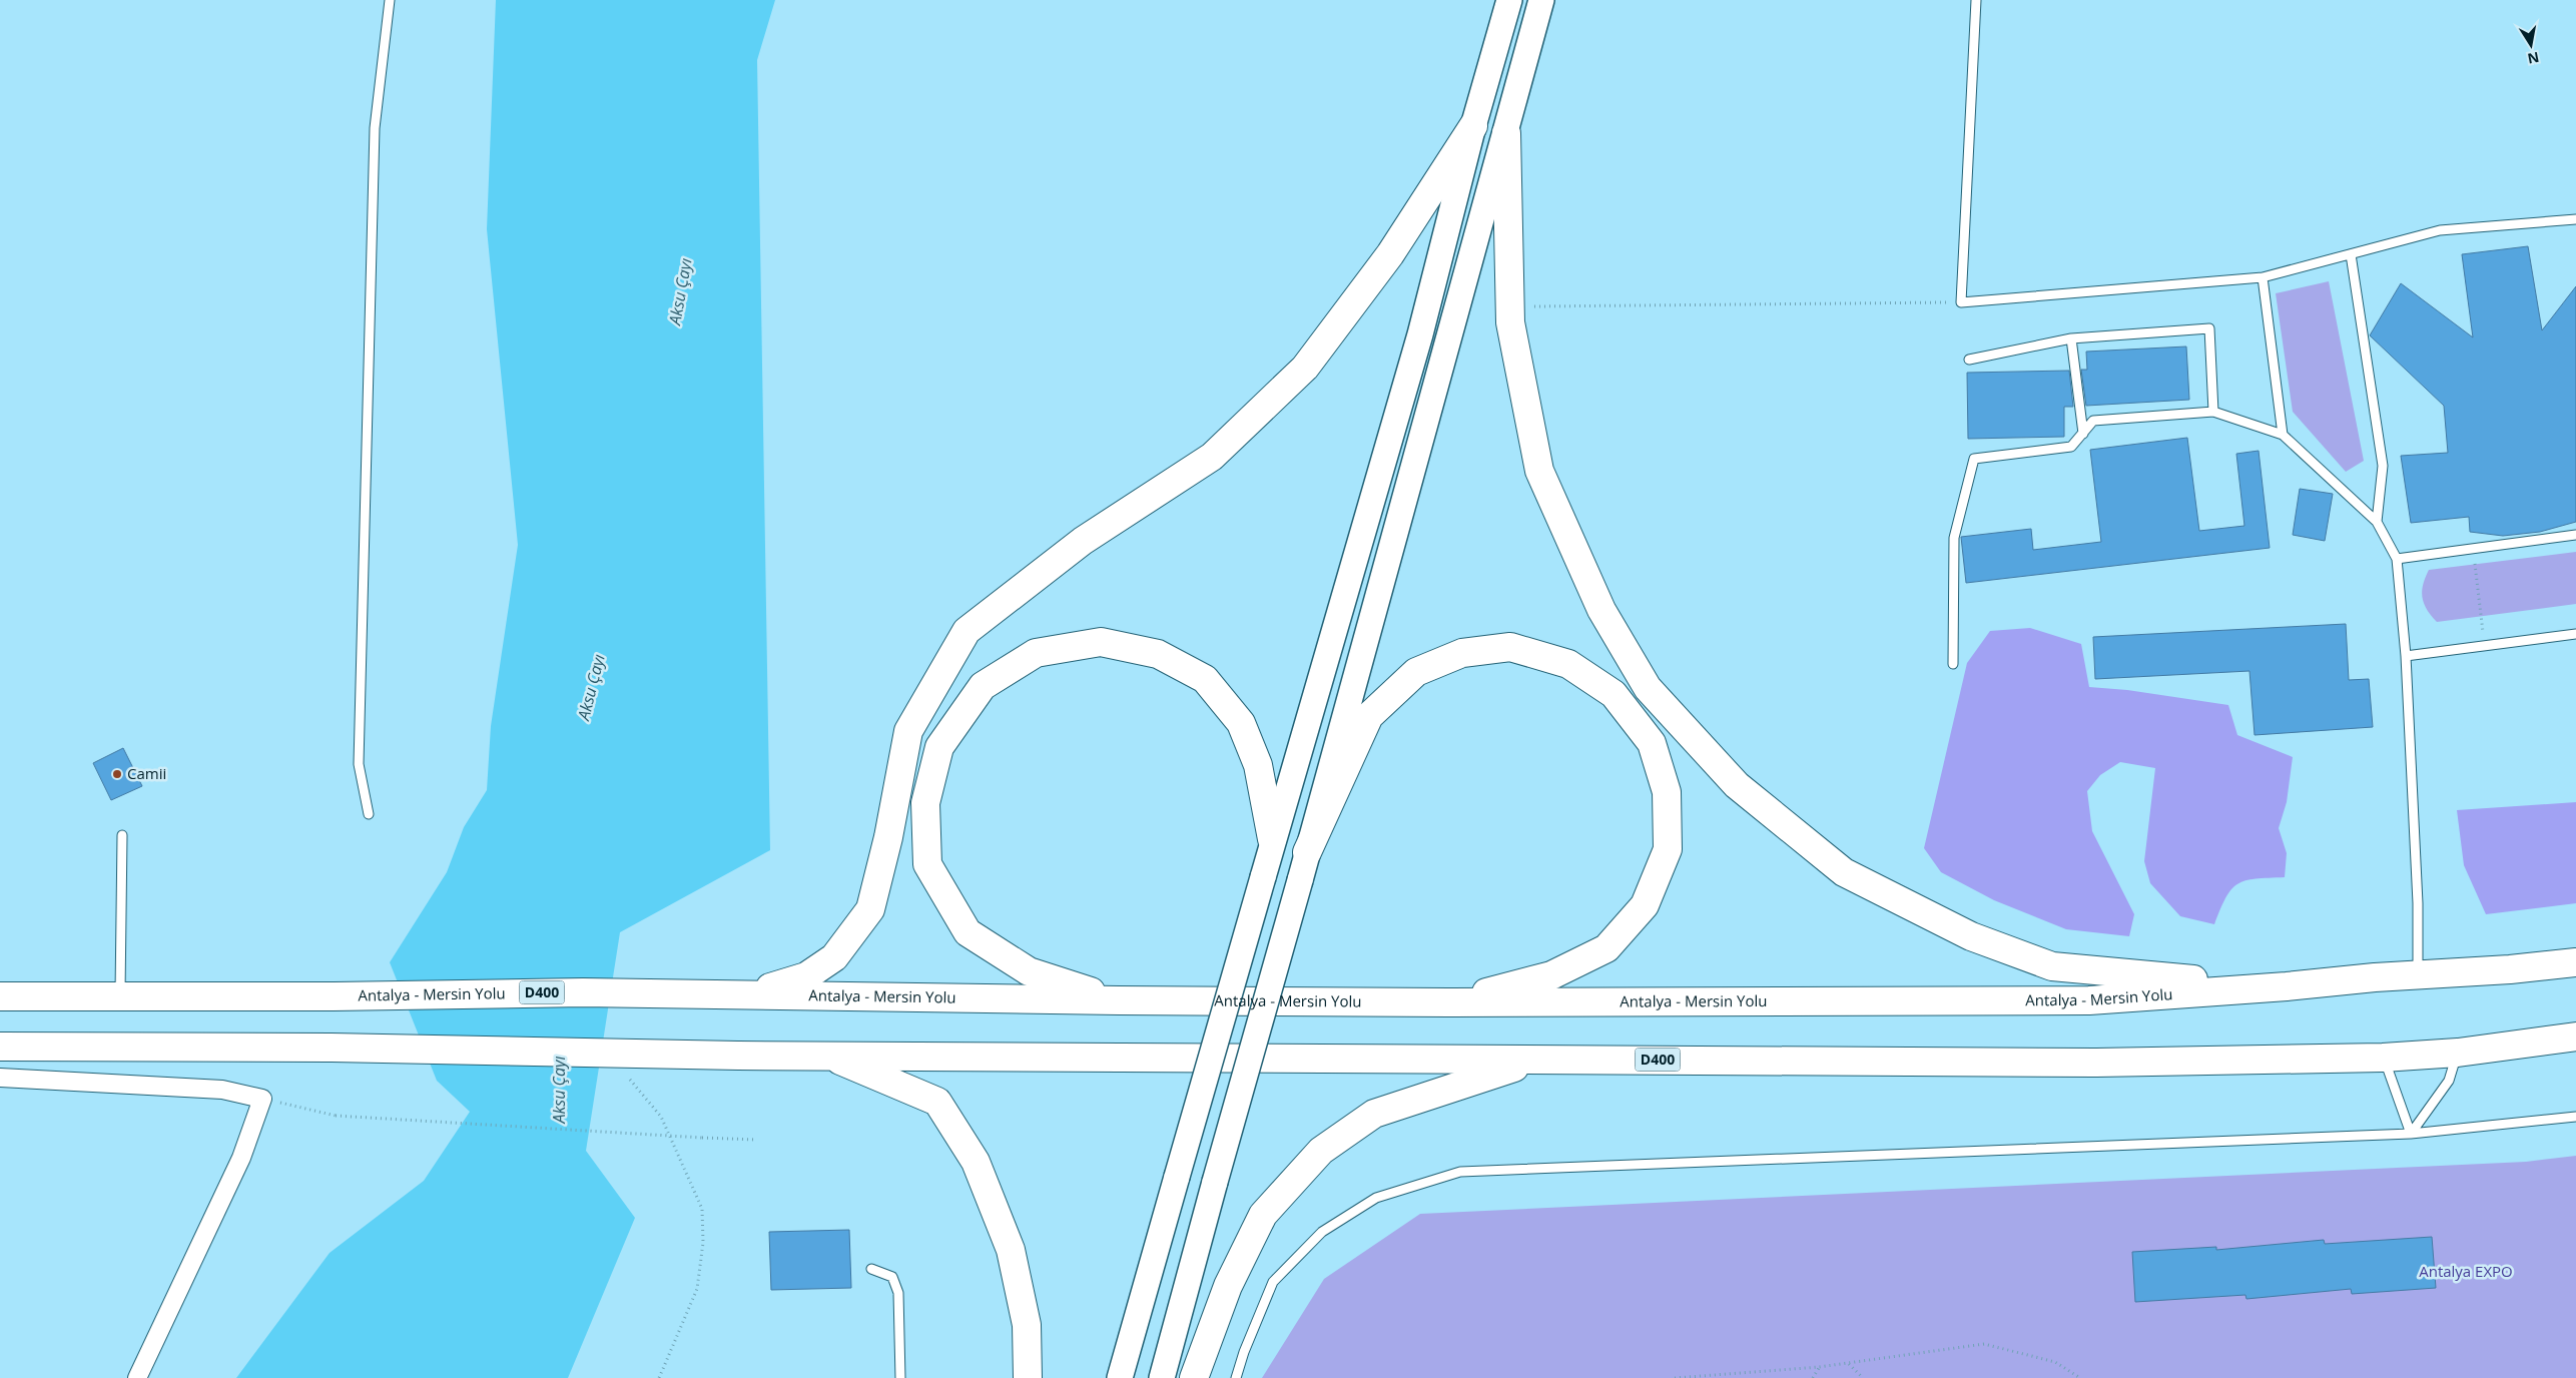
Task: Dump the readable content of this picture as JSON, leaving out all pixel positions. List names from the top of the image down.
{
  "streets": {
    "highway": ["D400", "Antalya - Mersin Yolu"]
  },
  "water": ["Aksu Çayı"],
  "parks": ["Antalya EXPO"],
  "places": ["Camii"],
  "north": "bottom"
}
